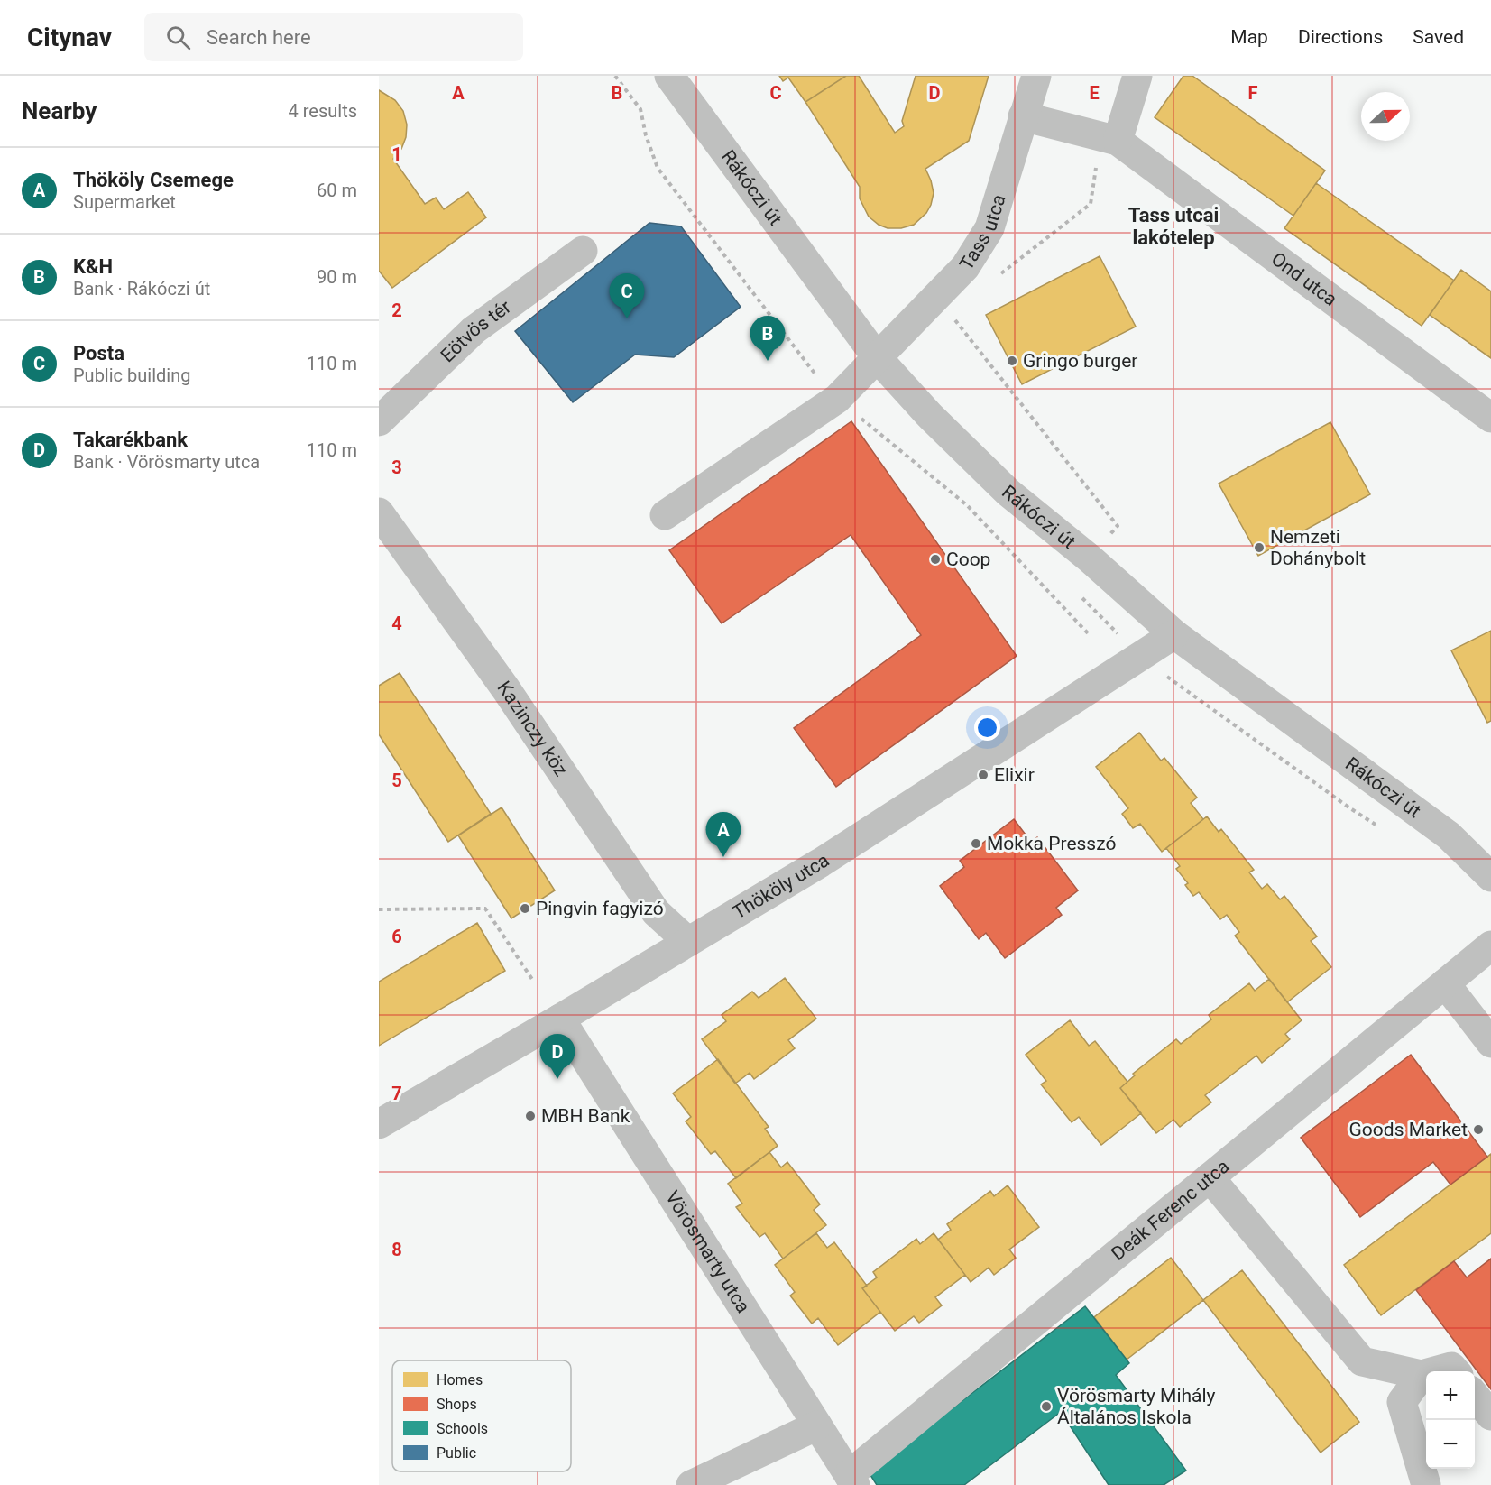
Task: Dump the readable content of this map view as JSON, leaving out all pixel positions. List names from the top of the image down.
{
  "streets": {
    "street": [
      "Rákóczi út",
      "Tass utca",
      "Ond utca",
      "Eötvös tér",
      "Kazinczy köz",
      "Thököly utca",
      "Deák Ferenc utca",
      "Vörösmarty utca"
    ]
  },
  "crossings": [
    ["Rákóczi út", "Tass utca"],
    ["Rákóczi út", "Thököly utca"],
    ["Kazinczy köz", "Thököly utca"],
    ["Thököly utca", "Vörösmarty utca"],
    ["Deák Ferenc utca", "Vörösmarty utca"]
  ],
  "districts": ["Tass utcai lakótelep"],
  "places": [
    "Gringo burger",
    "Nemzeti Dohánybolt",
    "Coop",
    "Elixir",
    "Mokka Presszó",
    "Pingvin fagyizó",
    "MBH Bank",
    "Goods Market",
    "Vörösmarty Mihály Általános Iskola"
  ],
  "legend": [
    "Homes",
    "Shops",
    "Schools",
    "Public"
  ],
  "north": "right",
  "page": {
    "header": "Citynav",
    "search": "Search here",
    "nav": ["Map", "Directions", "Saved"],
    "heading": ["Nearby", "4 results"],
    "list": [
      {
        "mark": "A",
        "name": "Thököly Csemege",
        "note": "Supermarket",
        "value": "60 m"
      },
      {
        "mark": "B",
        "name": "K&H",
        "note": "Bank · Rákóczi út",
        "value": "90 m"
      },
      {
        "mark": "C",
        "name": "Posta",
        "note": "Public building",
        "value": "110 m"
      },
      {
        "mark": "D",
        "name": "Takarékbank",
        "note": "Bank · Vörösmarty utca",
        "value": "110 m"
      }
    ],
    "pins": [
      "C",
      "B",
      "A",
      "D"
    ],
    "map_buttons": ["+", "−"]
  },
  "grid": {
    "columns": [
      "A",
      "B",
      "C",
      "D",
      "E",
      "F"
    ],
    "rows": [
      "1",
      "2",
      "3",
      "4",
      "5",
      "6",
      "7",
      "8"
    ]
  }
}
